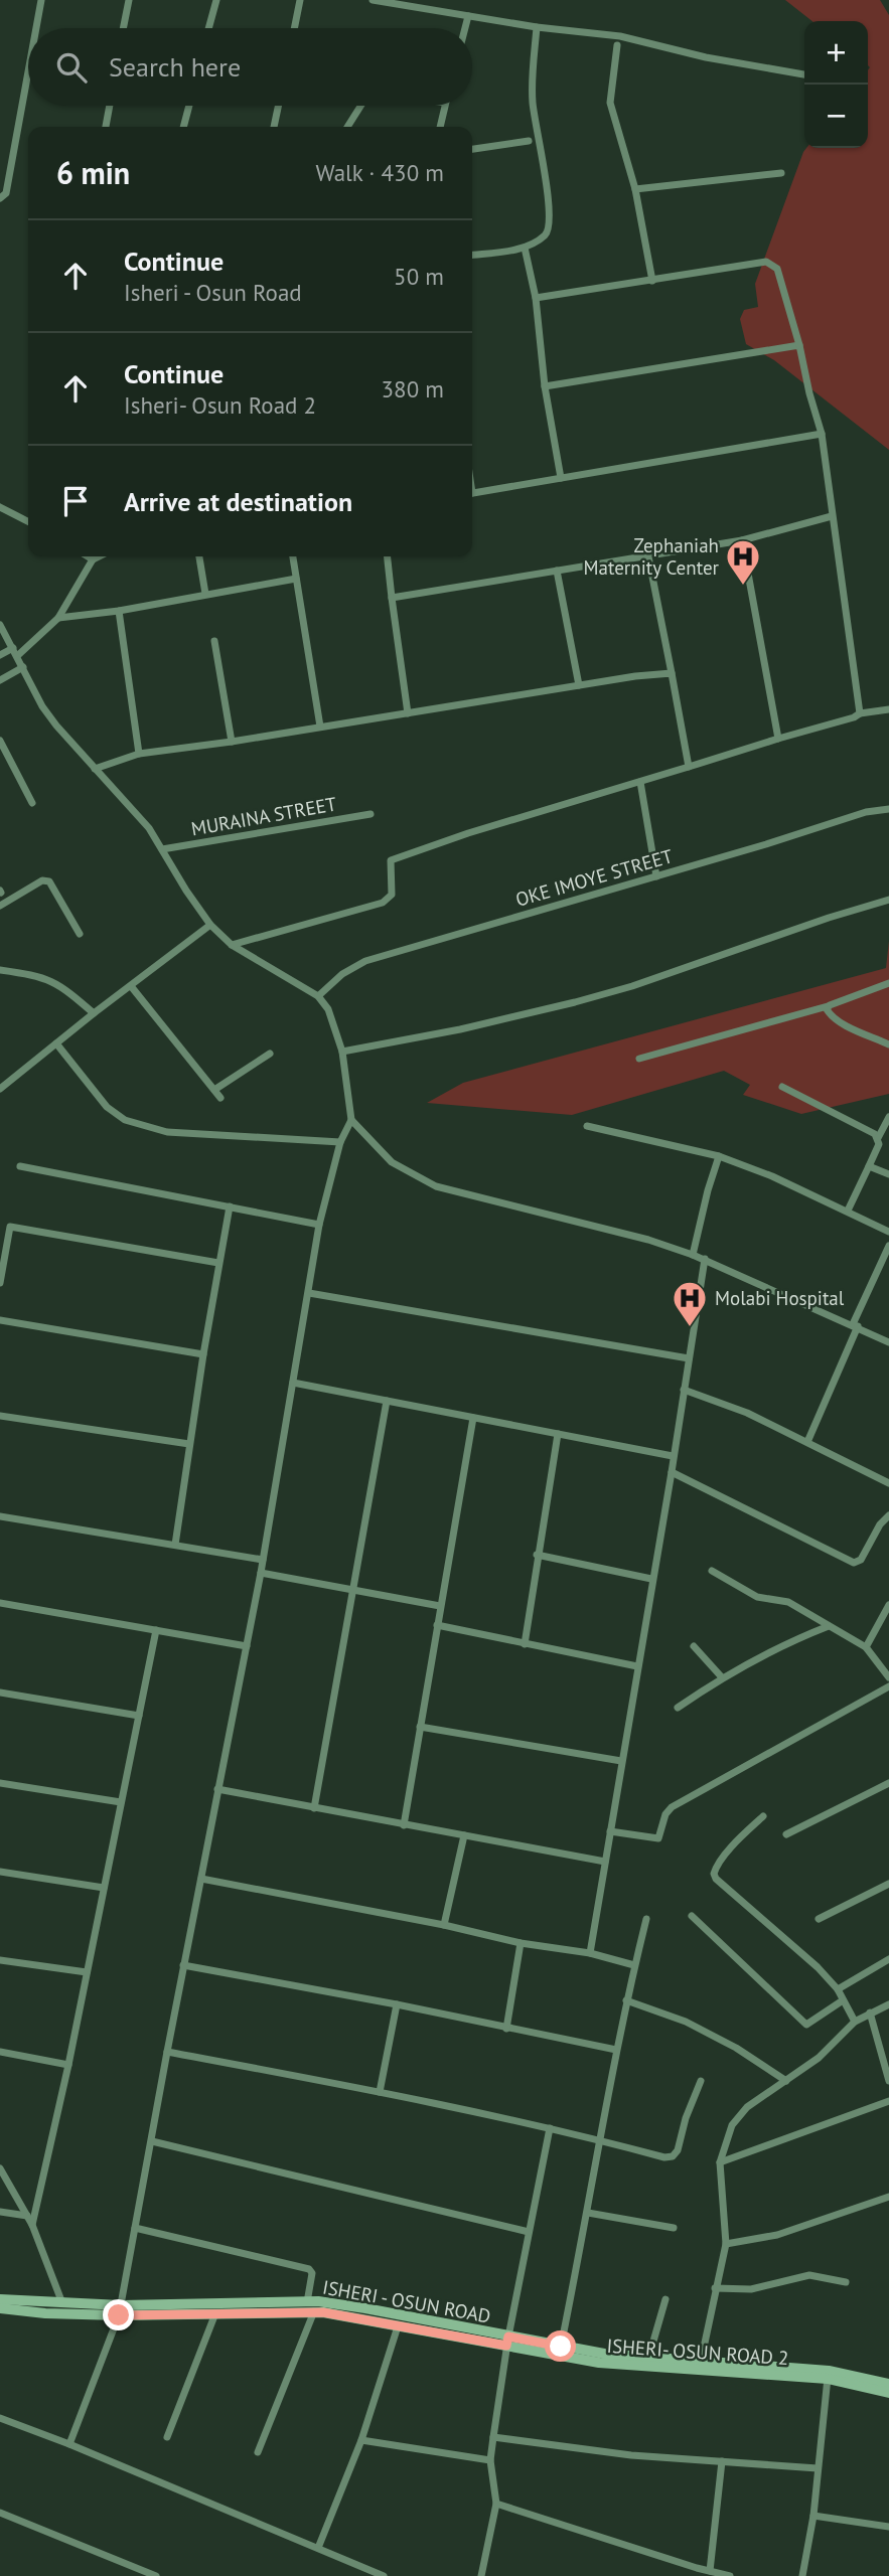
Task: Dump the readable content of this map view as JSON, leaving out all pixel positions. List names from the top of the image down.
{
  "streets": {
    "main road": ["ISHERI - OSUN ROAD", "ISHERI- OSUN ROAD 2"],
    "street": ["MURAINA STREET", "OKE IMOYE STREET"]
  },
  "crossings": [
    ["ISHERI - OSUN ROAD", "ISHERI- OSUN ROAD 2"]
  ],
  "places": {
    "hospital": ["Zephaniah Maternity Center", "Molabi Hospital"]
  },
  "page": {
    "map_buttons": ["+", "−"],
    "search": "Search here",
    "heading": ["6 min", "Walk · 430 m"],
    "list": [
      ["Continue", "Isheri - Osun Road", "50 m"],
      ["Continue", "Isheri- Osun Road 2", "380 m"],
      "Arrive at destination"
    ]
  }
}
